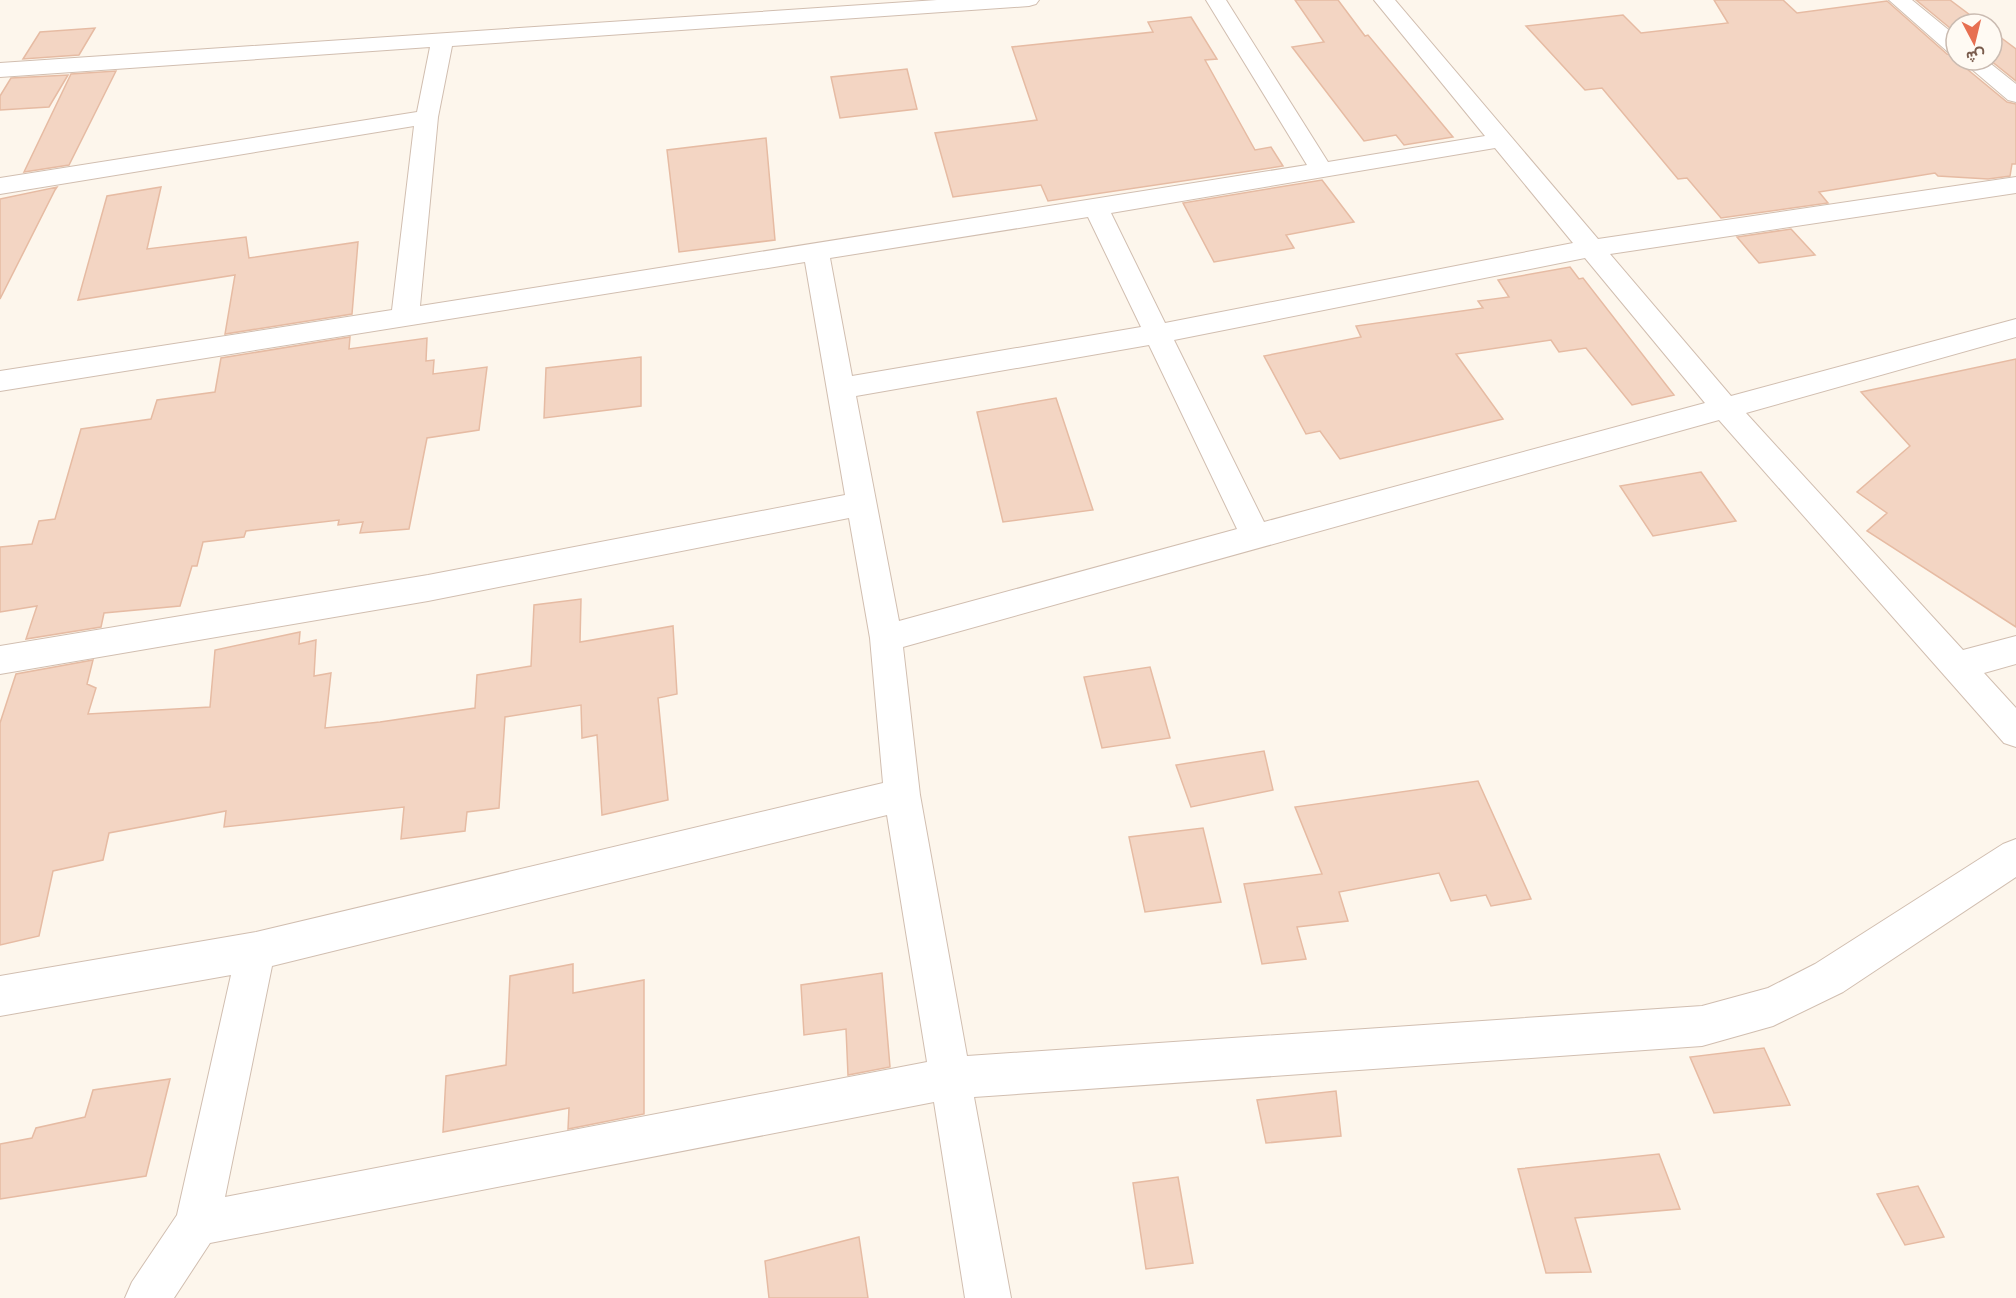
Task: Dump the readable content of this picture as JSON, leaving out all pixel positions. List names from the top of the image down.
{
  "north": "bottom"
}
